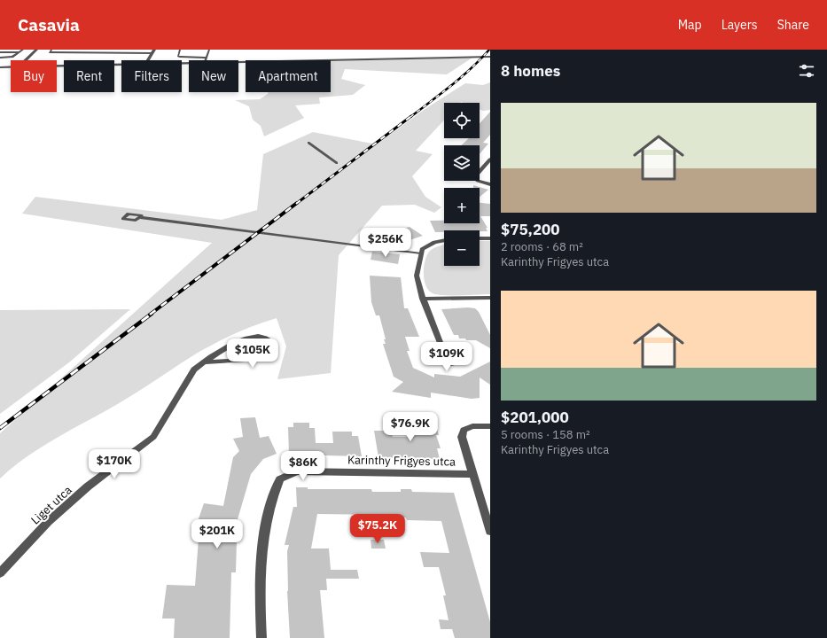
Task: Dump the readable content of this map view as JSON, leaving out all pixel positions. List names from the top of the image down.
{
  "streets": {
    "street": ["Karinthy Frigyes utca", "Liget utca"]
  },
  "page": {
    "header": "Casavia",
    "nav": ["Map", "Layers", "Share"],
    "heading": "8 homes",
    "chip": [
      "Buy",
      "Rent",
      "Filters",
      "New",
      "Apartment"
    ],
    "list": [
      {
        "name": "$75,200",
        "note": "2 rooms · 68 m² · Karinthy Frigyes utca"
      },
      {
        "name": "$201,000",
        "note": "5 rooms · 158 m² · Karinthy Frigyes utca"
      }
    ],
    "map_buttons": ["+", "−"],
    "price": [
      "$256K",
      "$105K",
      "$109K",
      "$76.9K",
      "$170K",
      "$86K",
      "$75.2K",
      "$201K"
    ]
  }
}
